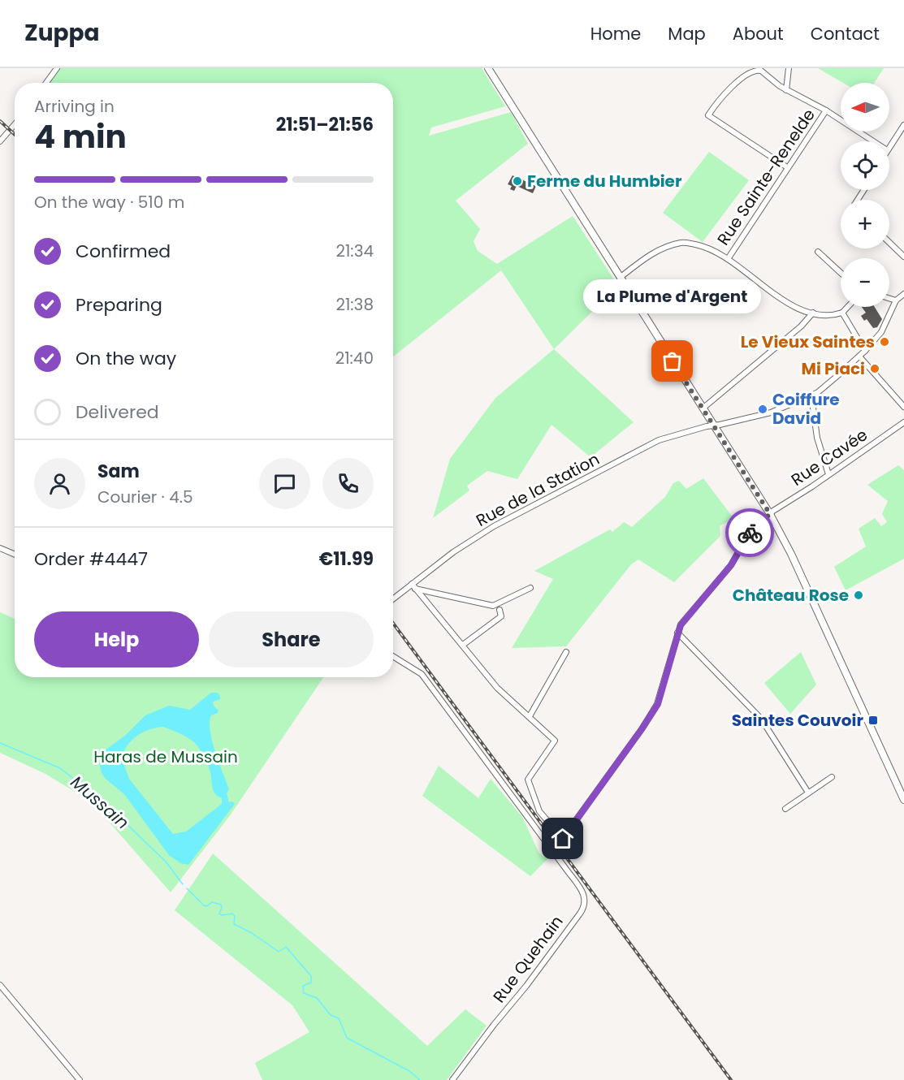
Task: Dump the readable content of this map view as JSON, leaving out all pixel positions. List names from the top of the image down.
{
  "streets": {
    "street": [
      "Rue Sainte-Renelde",
      "Rue Cavée",
      "Rue de la Station",
      "Rue Quehain"
    ]
  },
  "water": ["Mussain"],
  "parks": ["Haras de Mussain"],
  "places": {
    "other": [
      "Ferme du Humbier",
      "Le Vieux Saintes",
      "La Plume d'Argent",
      "Mi Piaci",
      "Coiffure David",
      "Château Rose"
    ],
    "transit": ["Saintes Couvoir"]
  },
  "north": "left",
  "page": {
    "header": "Zuppa",
    "nav": [
      "Home",
      "Map",
      "About",
      "Contact"
    ],
    "map_buttons": ["+", "−"],
    "heading": ["4 min", "Arriving in", "21:51–21:56"],
    "panel": [
      "Sam",
      "Courier · 4.5",
      "Order #4447",
      "€11.99"
    ],
    "bar": "On the way · 510 m",
    "list": [
      ["Confirmed", "21:34"],
      ["Preparing", "21:38"],
      ["On the way", "21:40"],
      "Delivered"
    ],
    "bubble": "La Plume d'Argent",
    "buttons": ["Help", "Share"]
  }
}
